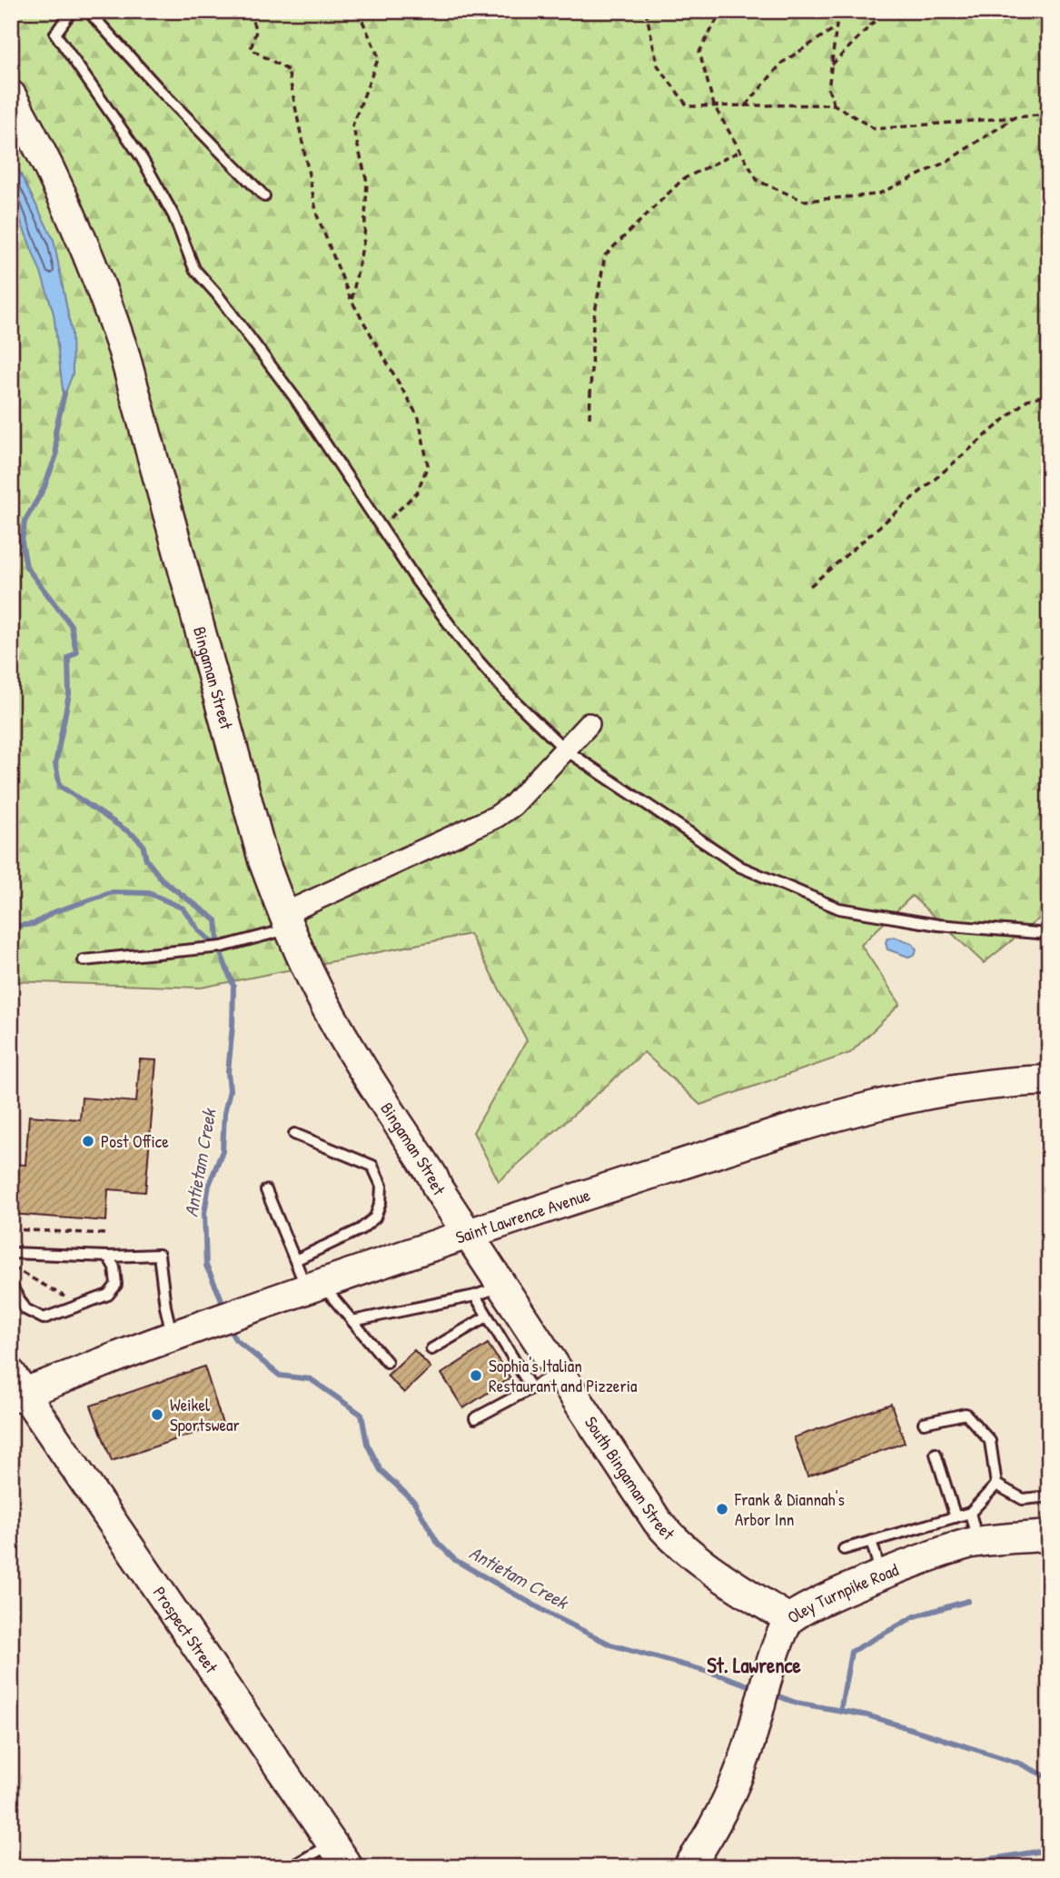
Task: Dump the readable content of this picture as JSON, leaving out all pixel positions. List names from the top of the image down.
{
  "streets": {
    "street": [
      "Bingaman Street",
      "Saint Lawrence Avenue",
      "South Bingaman Street",
      "Oley Turnpike Road",
      "Prospect Street"
    ]
  },
  "crossings": [
    ["Bingaman Street", "Saint Lawrence Avenue"],
    ["Bingaman Street", "South Bingaman Street"],
    ["Saint Lawrence Avenue", "South Bingaman Street"],
    ["Saint Lawrence Avenue", "Prospect Street"],
    ["South Bingaman Street", "Oley Turnpike Road"]
  ],
  "districts": ["St. Lawrence"],
  "water": ["Antietam Creek"],
  "places": [
    "Post Office",
    "Sophia's Italian Restaurant and Pizzeria",
    "Weikel Sportswear",
    "Frank & Diannah's Arbor Inn"
  ]
}
